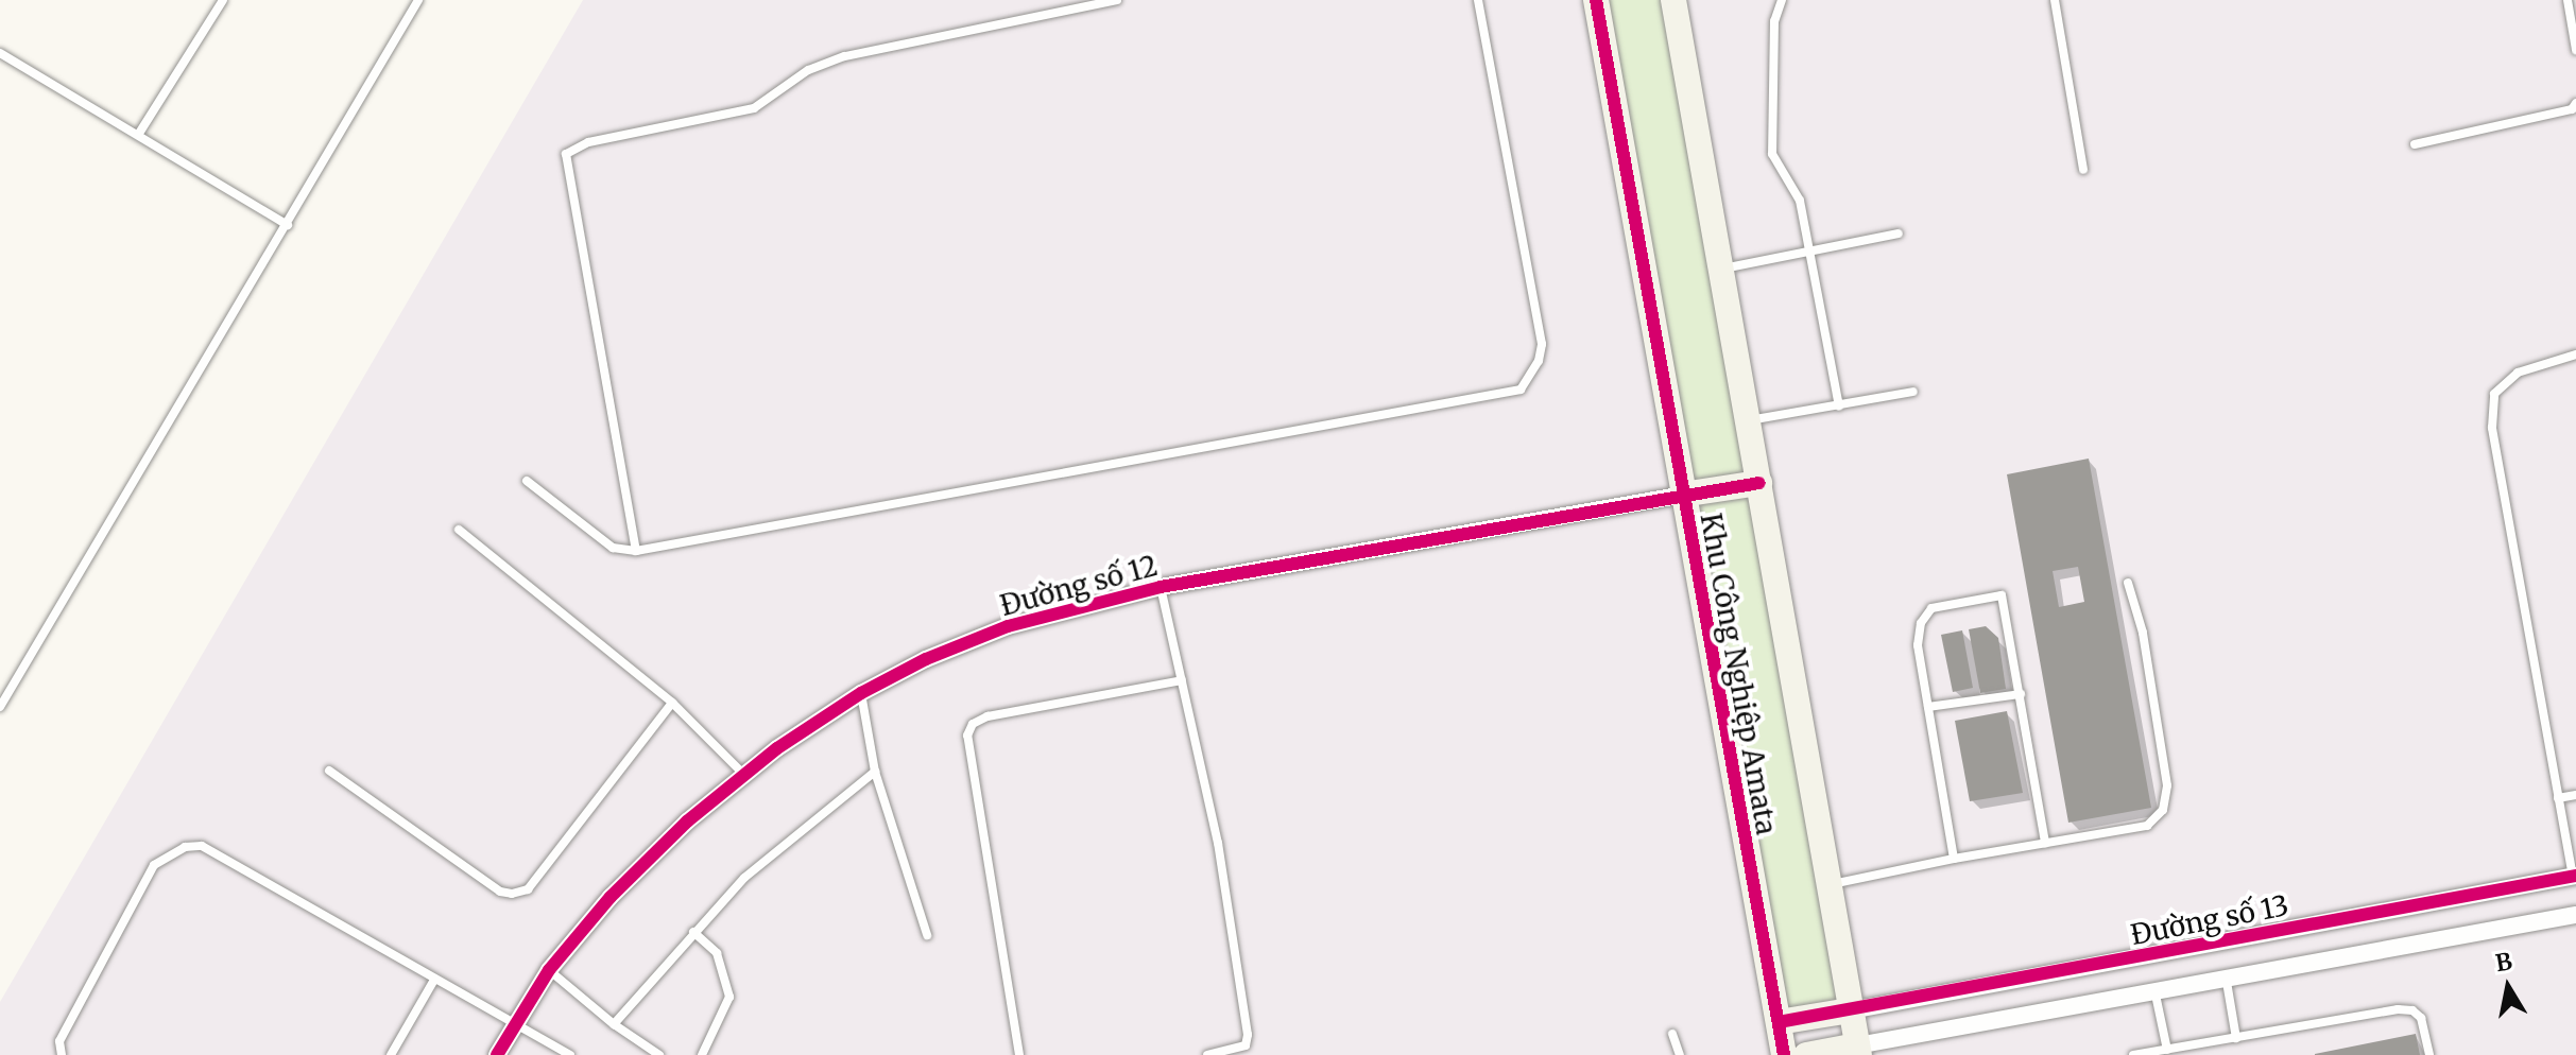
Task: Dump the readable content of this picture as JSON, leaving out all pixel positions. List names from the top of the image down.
{
  "streets": {
    "street": ["Đường số 12", "Khu Công Nghiệp Amata", "Đường số 13"]
  },
  "crossings": [
    ["Đường số 12", "Khu Công Nghiệp Amata"],
    ["Khu Công Nghiệp Amata", "Đường số 13"]
  ],
  "north": "top"
}
